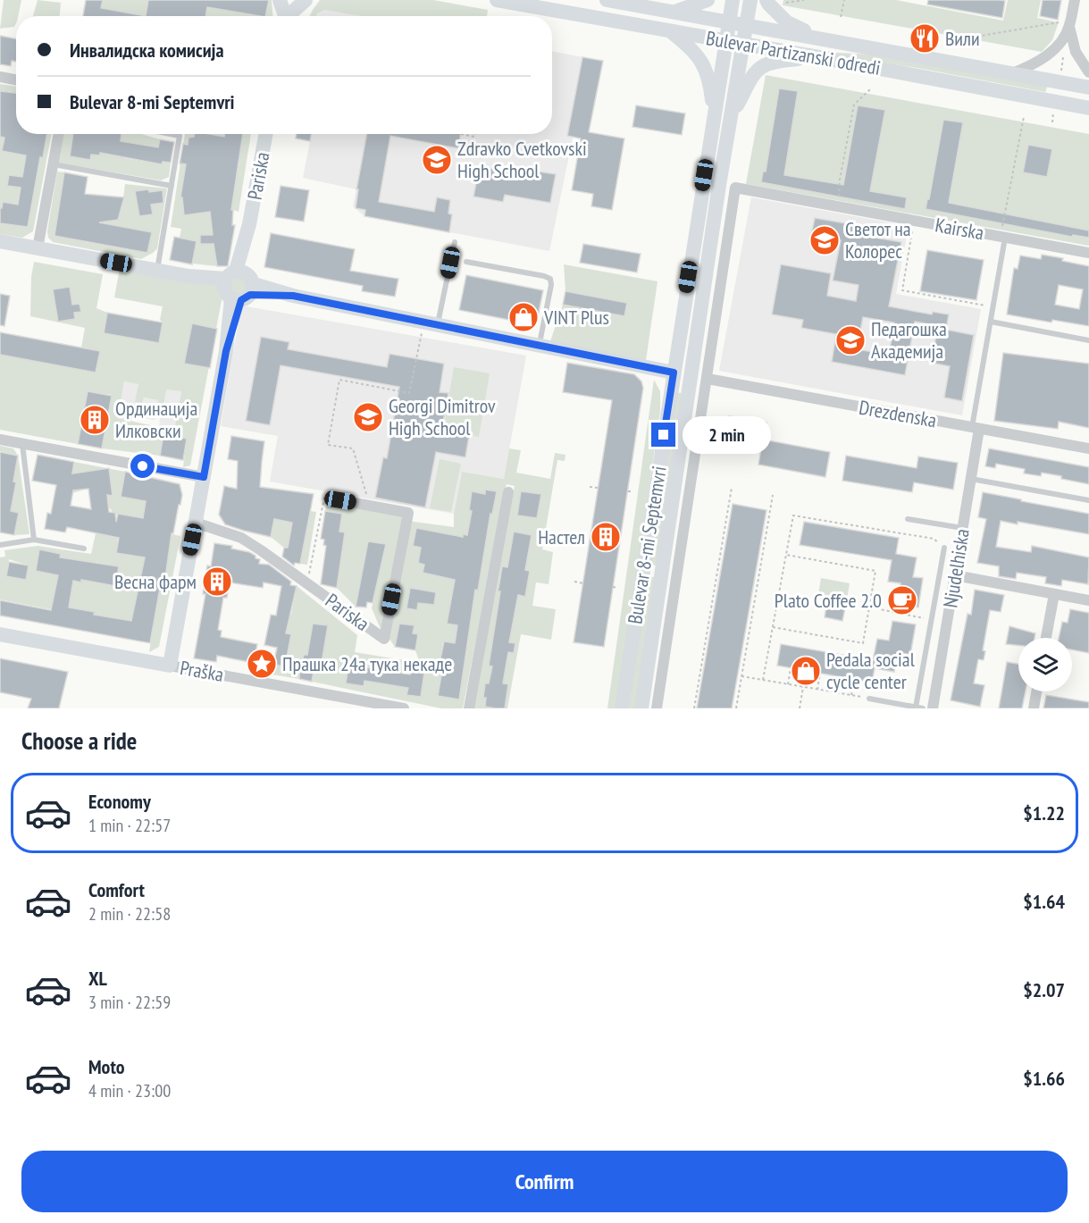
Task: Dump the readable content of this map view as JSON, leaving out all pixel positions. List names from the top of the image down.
{
  "streets": {
    "street": [
      "Bulevar Partizanski odredi",
      "Pariska",
      "Kairska",
      "Drezdenska",
      "Bulevar 8-mi Septemvri",
      "Njudelhiska",
      "Praška"
    ]
  },
  "crossings": [
    ["Bulevar Partizanski odredi", "Bulevar 8-mi Septemvri"],
    ["Pariska", "Praška"],
    ["Drezdenska", "Njudelhiska"]
  ],
  "places": {
    "restaurant": ["Вили"],
    "school or university": [
      "Zdravko Cvetkovski High School",
      "Светот на Колорес",
      "Педагошка Академија",
      "Georgi Dimitrov High School"
    ],
    "shop": ["VINT Plus", "Pedala social cycle center"],
    "building": ["Ординација Илковски", "Настел", "Весна фарм"],
    "cafe": ["Plato Coffee 2.0"],
    "place": ["Прашка 24а тука некаде"]
  },
  "page": {
    "banner": ["Инвалидска комисија", "Bulevar 8-mi Septemvri"],
    "bubble": "2 min",
    "heading": "Choose a ride",
    "list": [
      {
        "name": "Economy",
        "note": "1 min · 22:57",
        "value": "$1.22"
      },
      {
        "name": "Comfort",
        "note": "2 min · 22:58",
        "value": "$1.64"
      },
      {
        "name": "XL",
        "note": "3 min · 22:59",
        "value": "$2.07"
      },
      {
        "name": "Moto",
        "note": "4 min · 23:00",
        "value": "$1.66"
      }
    ],
    "buttons": "Confirm"
  }
}
